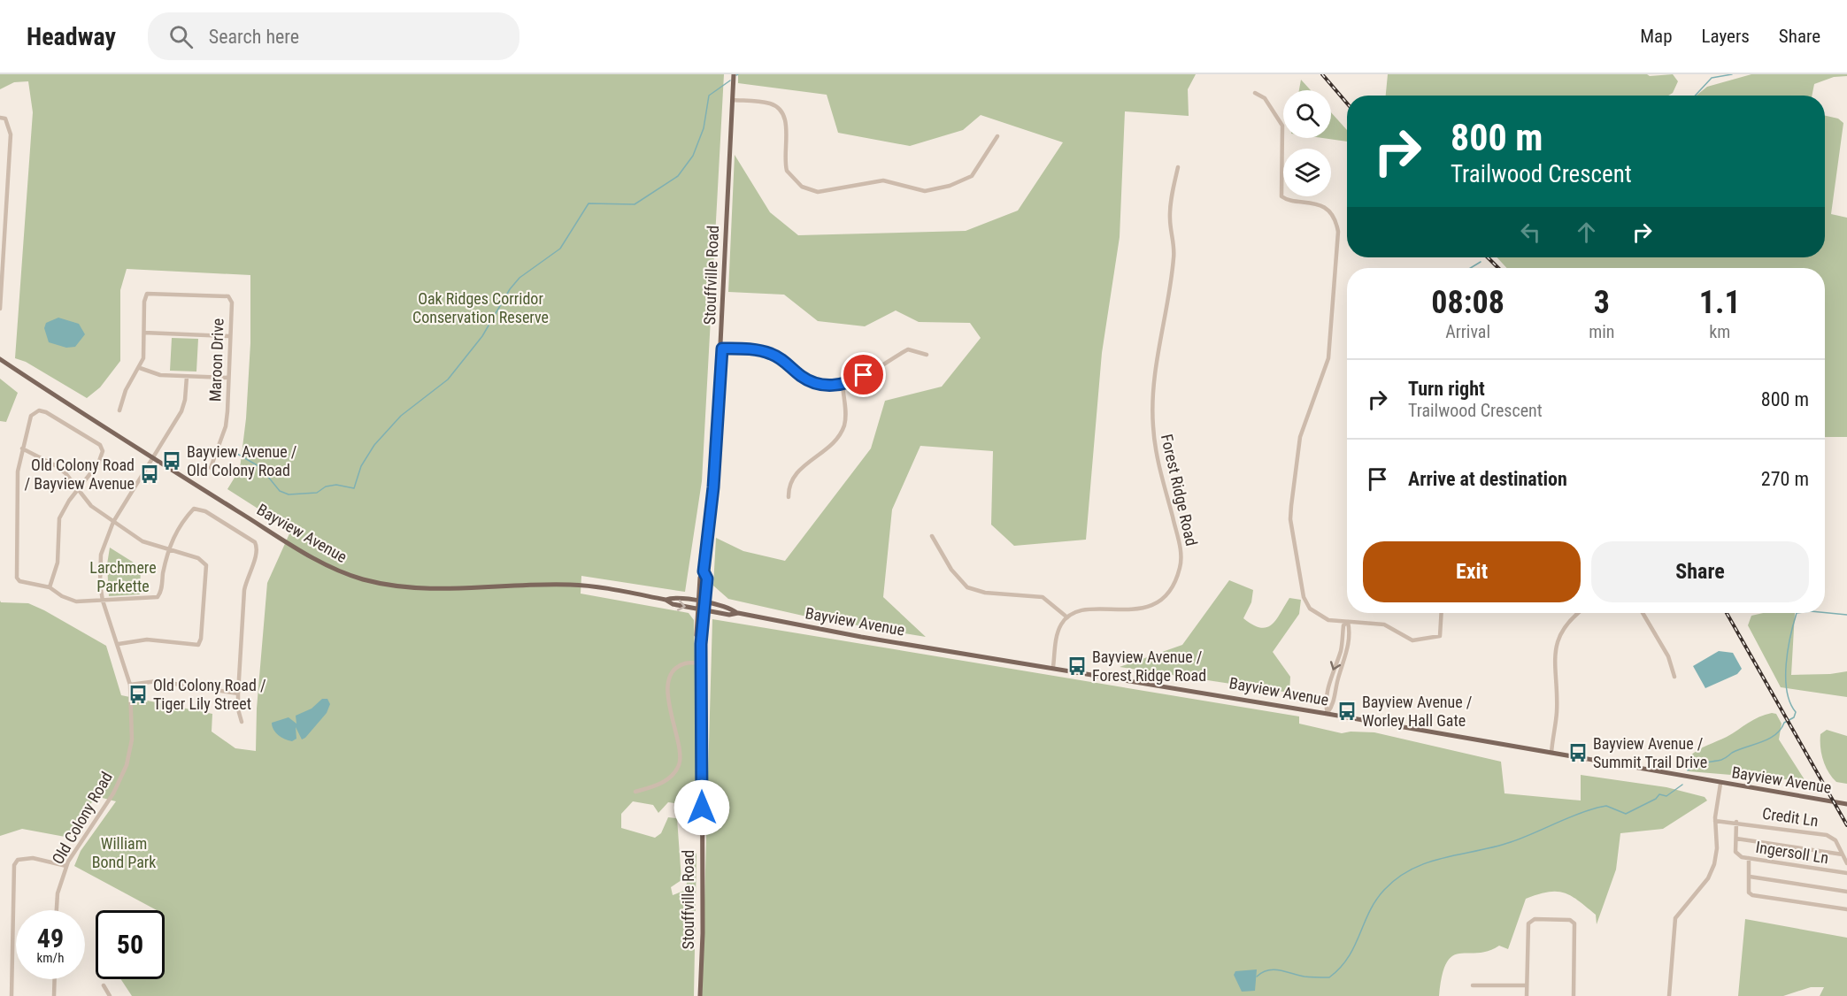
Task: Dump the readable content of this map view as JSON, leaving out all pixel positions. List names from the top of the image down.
{
  "streets": {
    "main road": ["Stouffville Road", "Bayview Avenue"],
    "street": [
      "Maroon Drive",
      "Forest Ridge Road",
      "Credit Ln",
      "Old Colony Road",
      "Ingersoll Ln"
    ]
  },
  "crossings": [
    ["Stouffville Road", "Bayview Avenue"],
    ["Bayview Avenue", "Old Colony Road"],
    ["Credit Ln", "Ingersoll Ln"]
  ],
  "parks": ["Oak Ridges Corridor Conservation Reserve", "Larchmere Parkette", "William Bond Park"],
  "places": {
    "bus stop": [
      "Bayview Avenue / Old Colony Road",
      "Old Colony Road / Bayview Avenue",
      "Bayview Avenue / Forest Ridge Road",
      "Old Colony Road / Tiger Lily Street",
      "Bayview Avenue / Worley Hall Gate",
      "Bayview Avenue / Summit Trail Drive"
    ]
  },
  "page": {
    "header": "Headway",
    "search": "Search here",
    "nav": ["Map", "Layers", "Share"],
    "turn": ["800 m", "Trailwood Crescent"],
    "eta": [
      "08:08",
      "Arrival",
      "3",
      "min",
      "1.1",
      "km"
    ],
    "list": [
      {
        "name": "Turn right",
        "note": "Trailwood Crescent",
        "value": "800 m"
      },
      {
        "name": "Arrive at destination",
        "value": "270 m"
      }
    ],
    "buttons": ["Exit", "Share"],
    "speed": "49 km/h",
    "limit": "50"
  }
}
